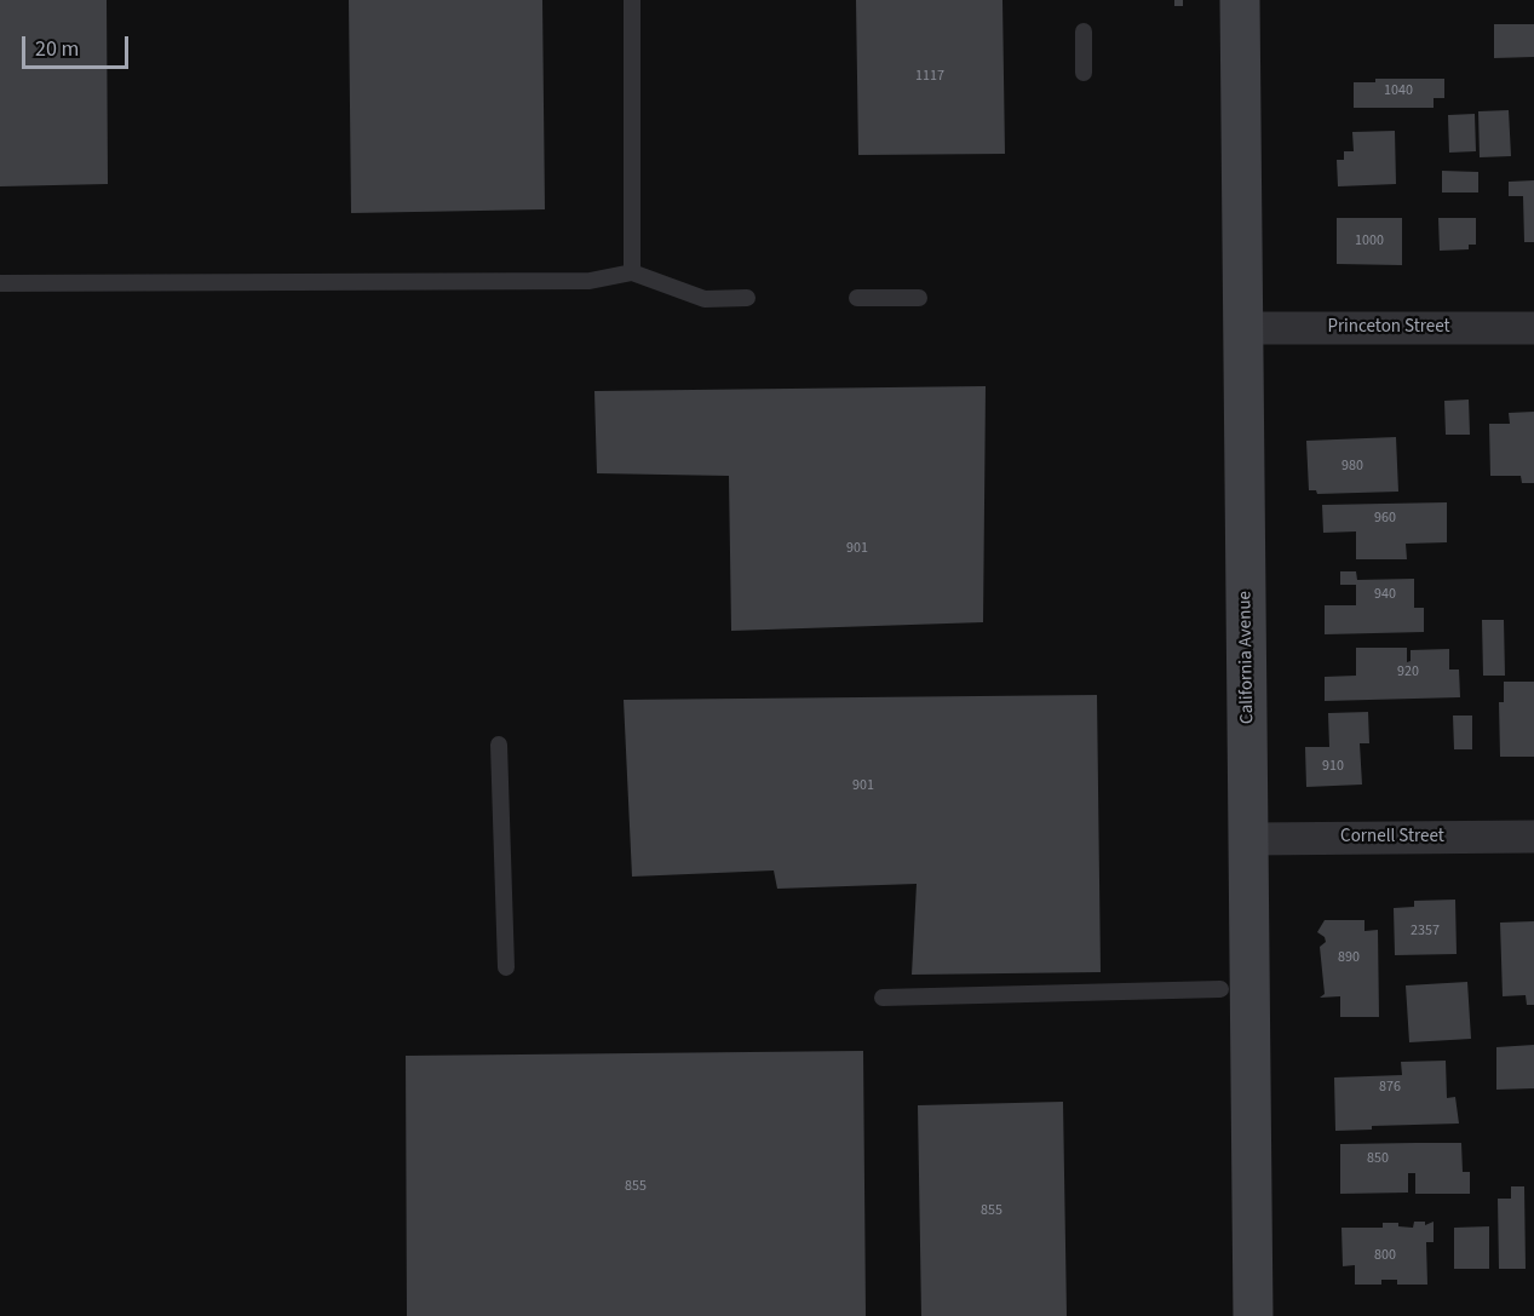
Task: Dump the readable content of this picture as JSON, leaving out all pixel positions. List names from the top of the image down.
{
  "streets": {
    "street": ["Princeton Street", "California Avenue", "Cornell Street"]
  },
  "crossings": [
    ["Princeton Street", "California Avenue"],
    ["California Avenue", "Cornell Street"]
  ],
  "house_numbers": [
    "1117",
    "1040",
    "1000",
    "980",
    "960",
    "901",
    "940",
    "920",
    "910",
    "901",
    "2357",
    "890",
    "876",
    "850",
    "855",
    "855",
    "800"
  ],
  "scale_bar": "20 m"
}
